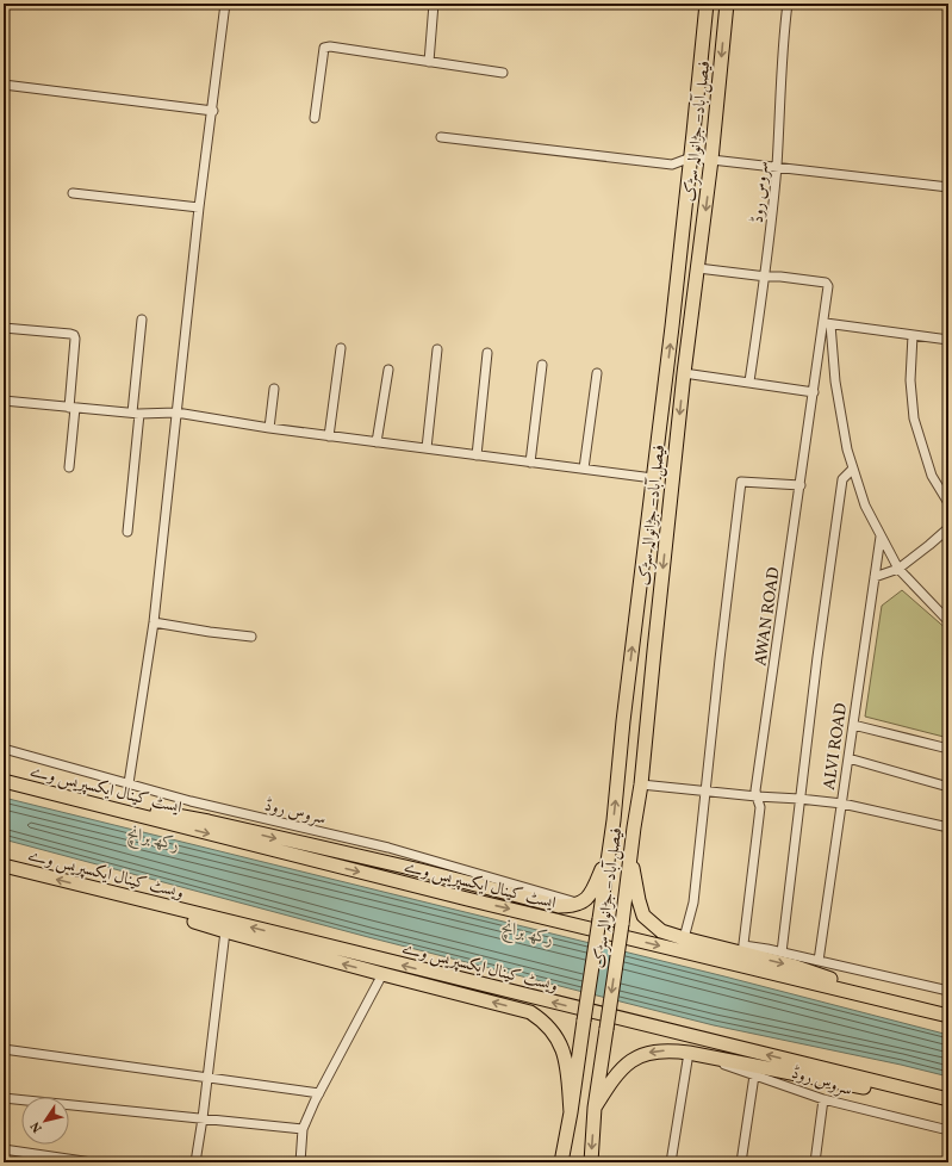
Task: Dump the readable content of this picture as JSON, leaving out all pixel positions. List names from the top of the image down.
{
  "streets": {
    "main road": ["فیصل آباد– جڑانوالہ سڑک", "ایسٹ کینال ایکسپریس وے", "ویسٹ کینال ایکسپریس وے"],
    "street": ["سروس روڈ", "AWAN ROAD", "ALVI ROAD"]
  },
  "crossings": [
    ["سروس روڈ", "AWAN ROAD"]
  ],
  "water": ["رکھ برانچ"],
  "north": "bottom left"
}
